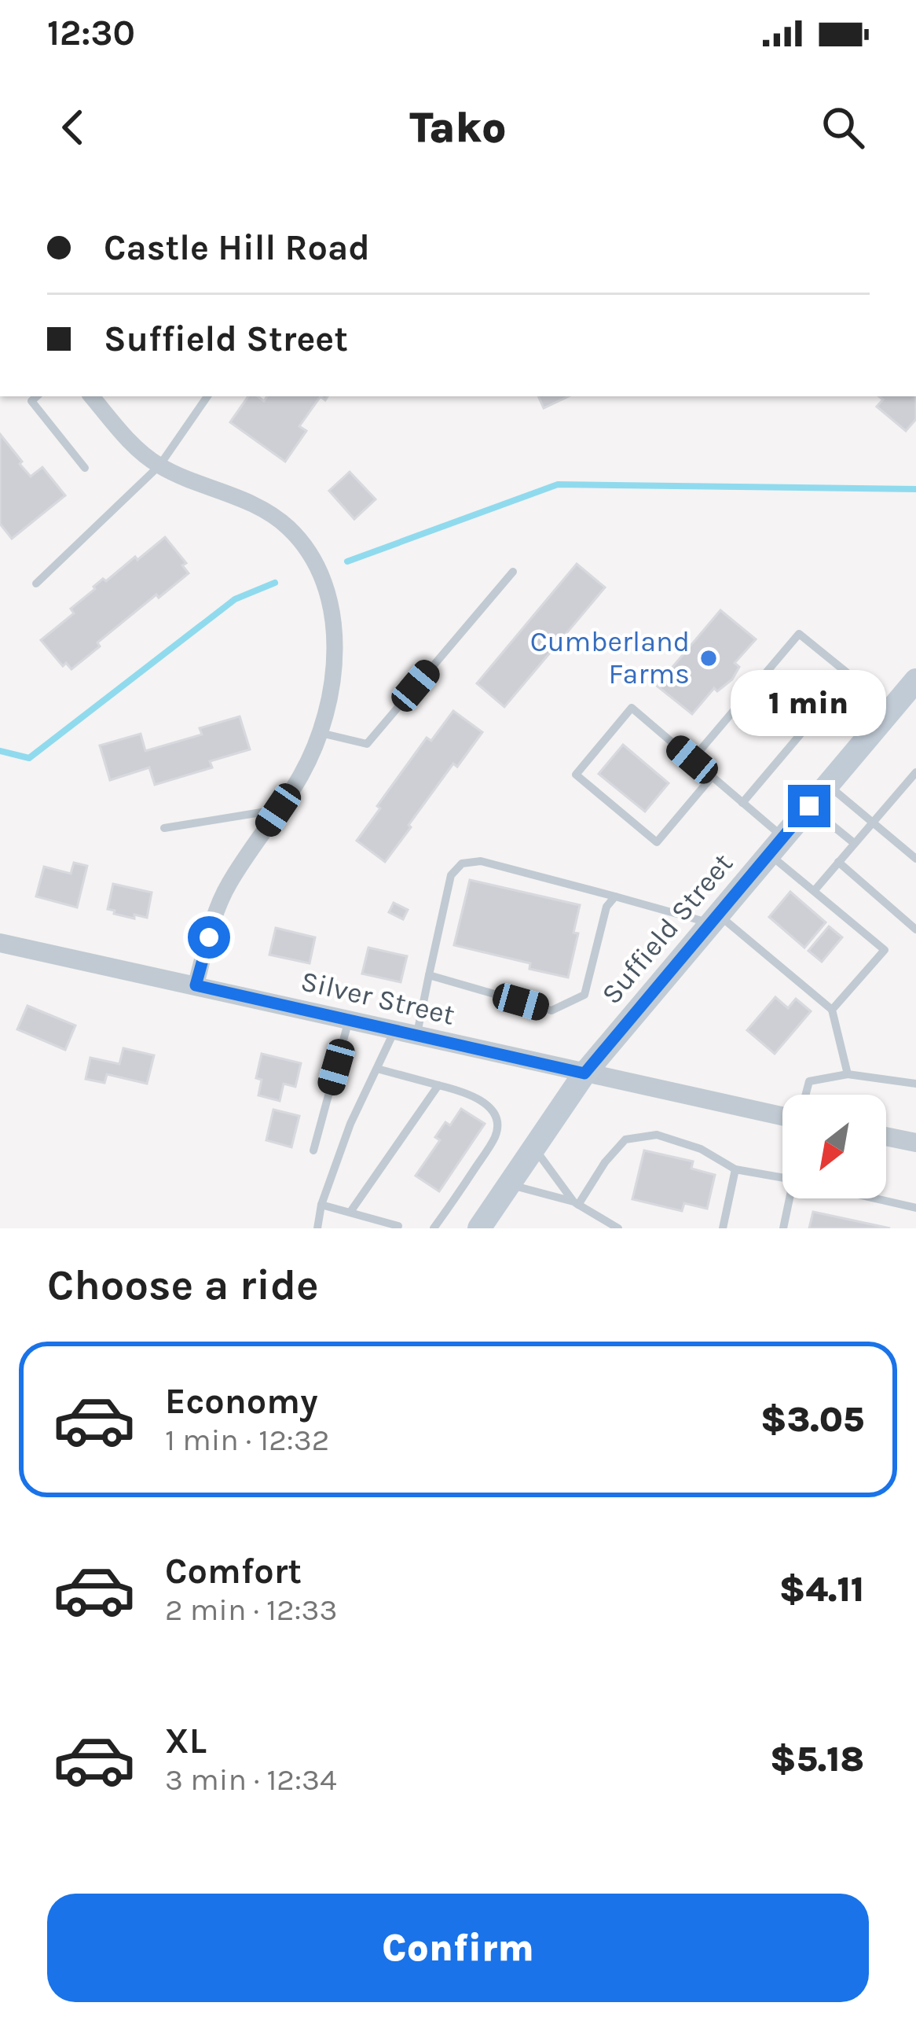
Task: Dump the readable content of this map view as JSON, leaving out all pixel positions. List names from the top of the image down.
{
  "streets": {
    "main road": ["Suffield Street"],
    "street": ["Silver Street"]
  },
  "crossings": [
    ["Suffield Street", "Silver Street"]
  ],
  "places": ["Cumberland Farms"],
  "north": "bottom left",
  "page": {
    "status": "12:30",
    "header": "Tako",
    "banner": ["Castle Hill Road", "Suffield Street"],
    "bubble": "1 min",
    "heading": "Choose a ride",
    "list": [
      {
        "name": "Economy",
        "note": "1 min · 12:32",
        "value": "$3.05"
      },
      {
        "name": "Comfort",
        "note": "2 min · 12:33",
        "value": "$4.11"
      },
      {
        "name": "XL",
        "note": "3 min · 12:34",
        "value": "$5.18"
      }
    ],
    "buttons": "Confirm"
  }
}
